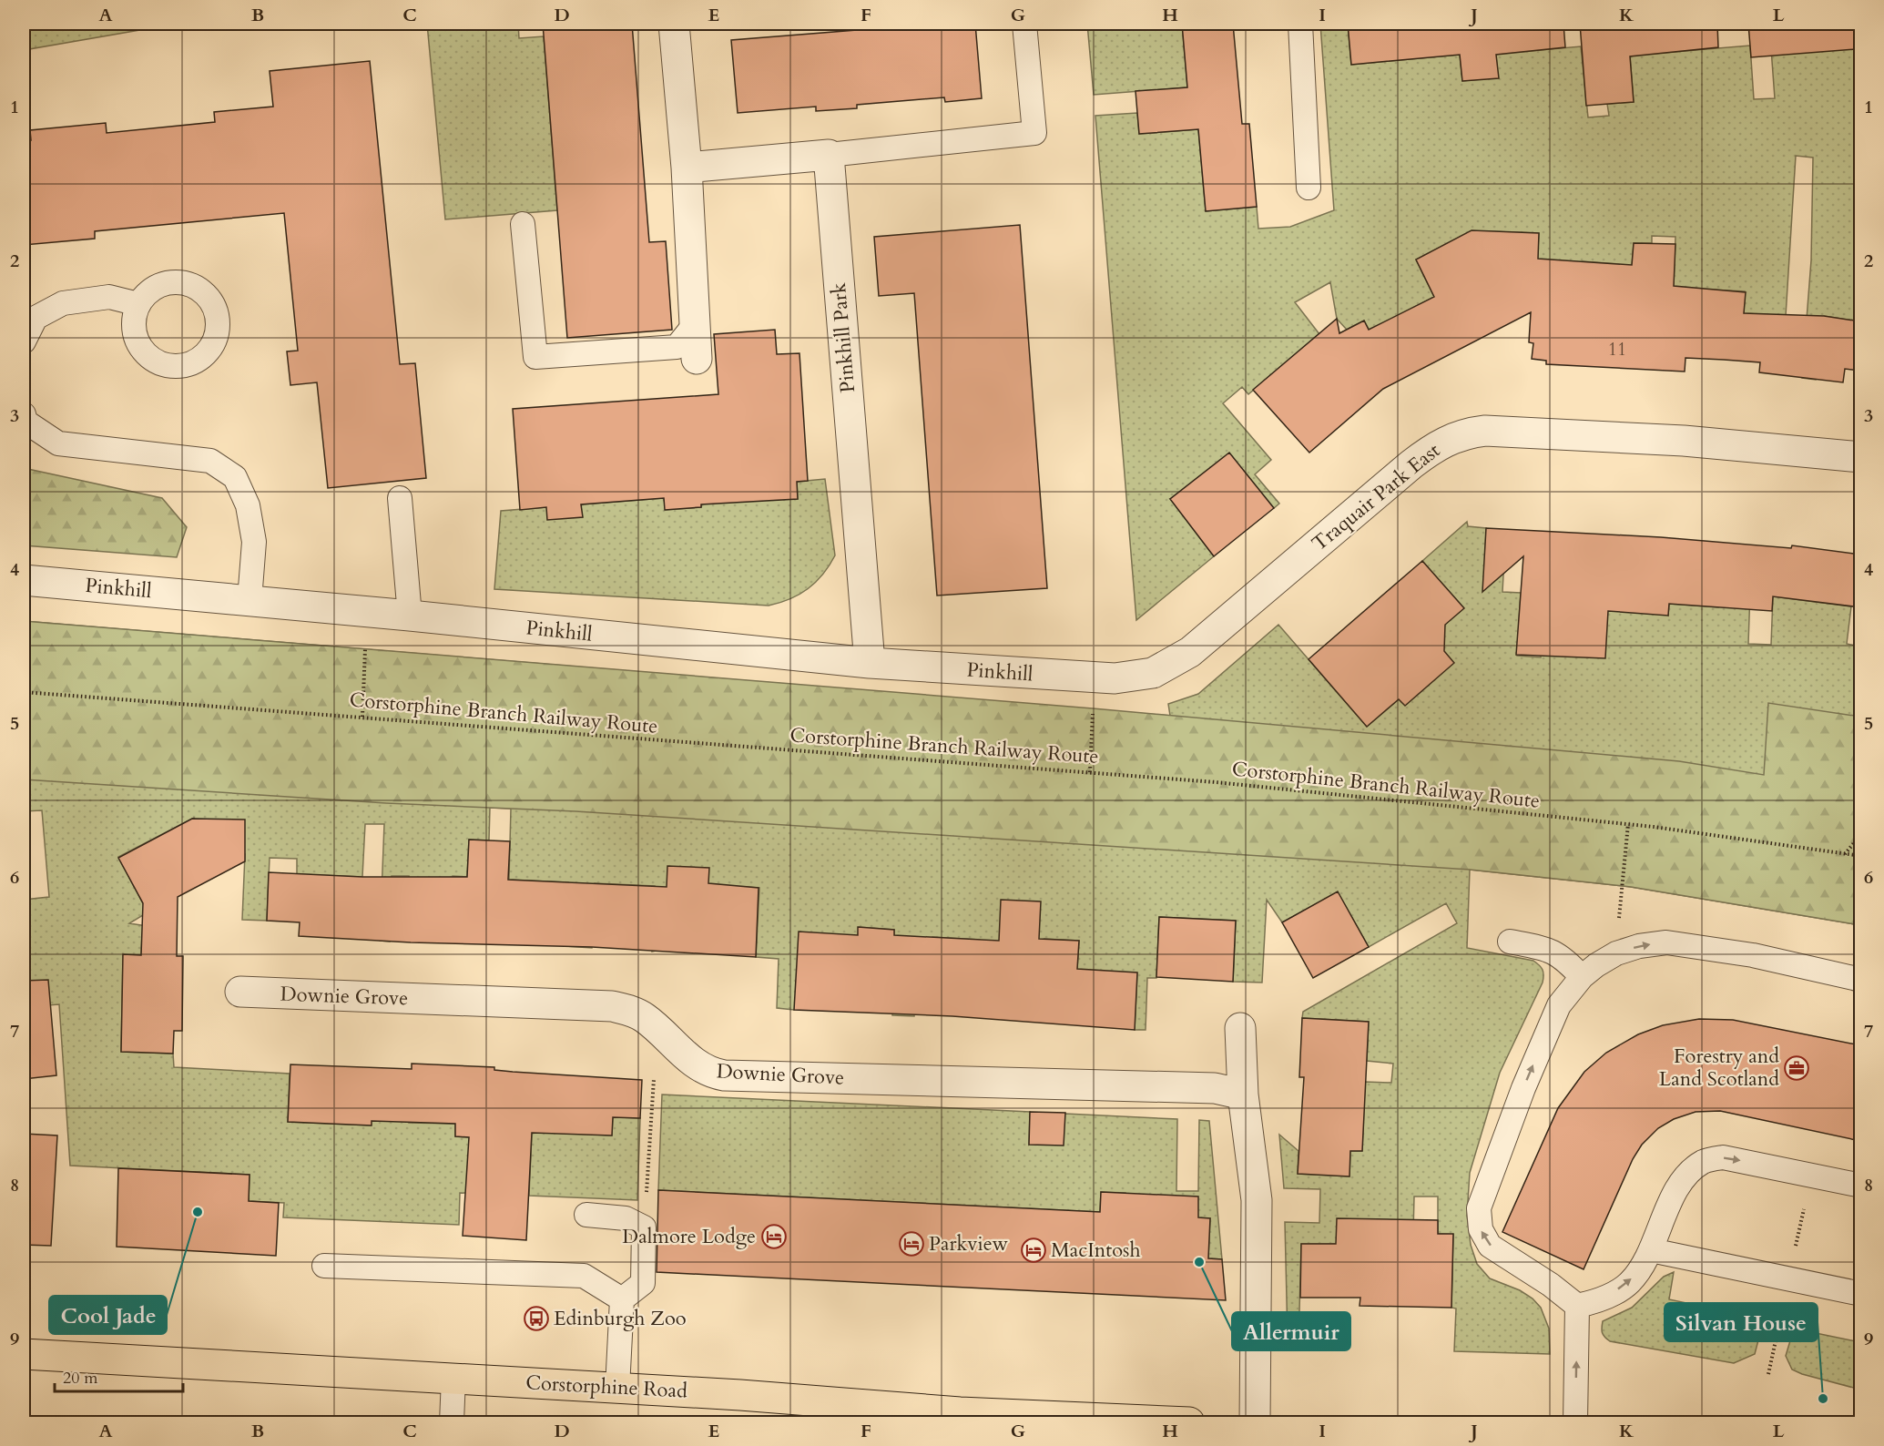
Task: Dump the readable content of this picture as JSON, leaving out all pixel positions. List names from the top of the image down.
{
  "streets": {
    "main road": ["Corstorphine Road"],
    "street": [
      "Pinkhill Park",
      "Traquair Park East",
      "Pinkhill",
      "Downie Grove"
    ],
    "path": ["Corstorphine Branch Railway Route"]
  },
  "crossings": [
    ["Pinkhill Park", "Pinkhill"],
    ["Traquair Park East", "Pinkhill"]
  ],
  "places": {
    "office": ["Forestry and Land Scotland"],
    "other": ["Cool Jade", "Allermuir", "Silvan House"],
    "hotel": ["Dalmore Lodge", "Parkview", "MacIntosh"],
    "bus stop": ["Edinburgh Zoo"]
  },
  "house_numbers": ["11"],
  "scale_bar": "20 m",
  "grid": {
    "columns": [
      "A",
      "B",
      "C",
      "D",
      "E",
      "F",
      "G",
      "H",
      "I",
      "J",
      "K",
      "L"
    ],
    "rows": [
      "1",
      "2",
      "3",
      "4",
      "5",
      "6",
      "7",
      "8",
      "9"
    ]
  }
}
